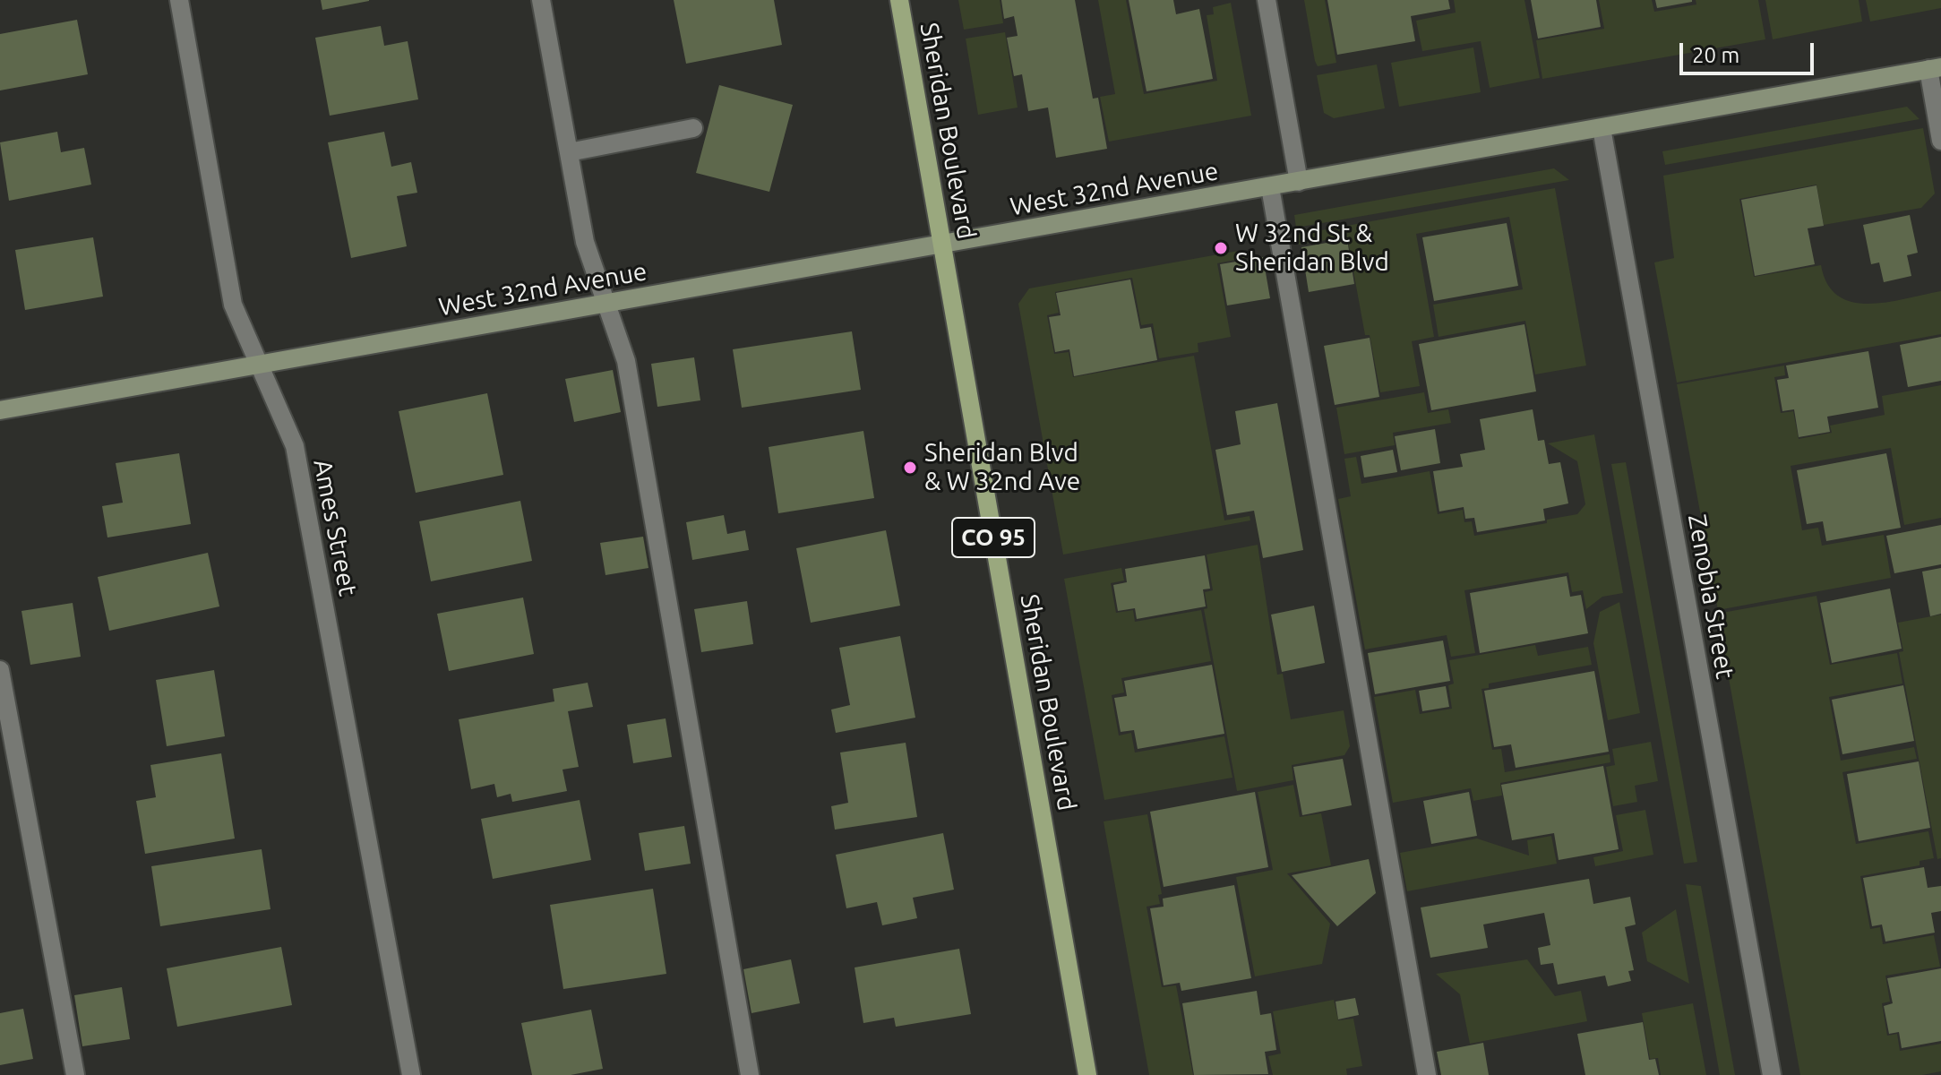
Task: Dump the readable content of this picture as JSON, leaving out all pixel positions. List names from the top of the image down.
{
  "streets": {
    "main road": ["Sheridan Boulevard", "CO 95"],
    "street": ["West 32nd Avenue", "Ames Street", "Zenobia Street"]
  },
  "crossings": [
    ["Sheridan Boulevard", "West 32nd Avenue"],
    ["West 32nd Avenue", "Ames Street"],
    ["West 32nd Avenue", "Zenobia Street"]
  ],
  "places": ["W 32nd St & Sheridan Blvd", "Sheridan Blvd & W 32nd Ave"],
  "scale_bar": "20 m"
}
